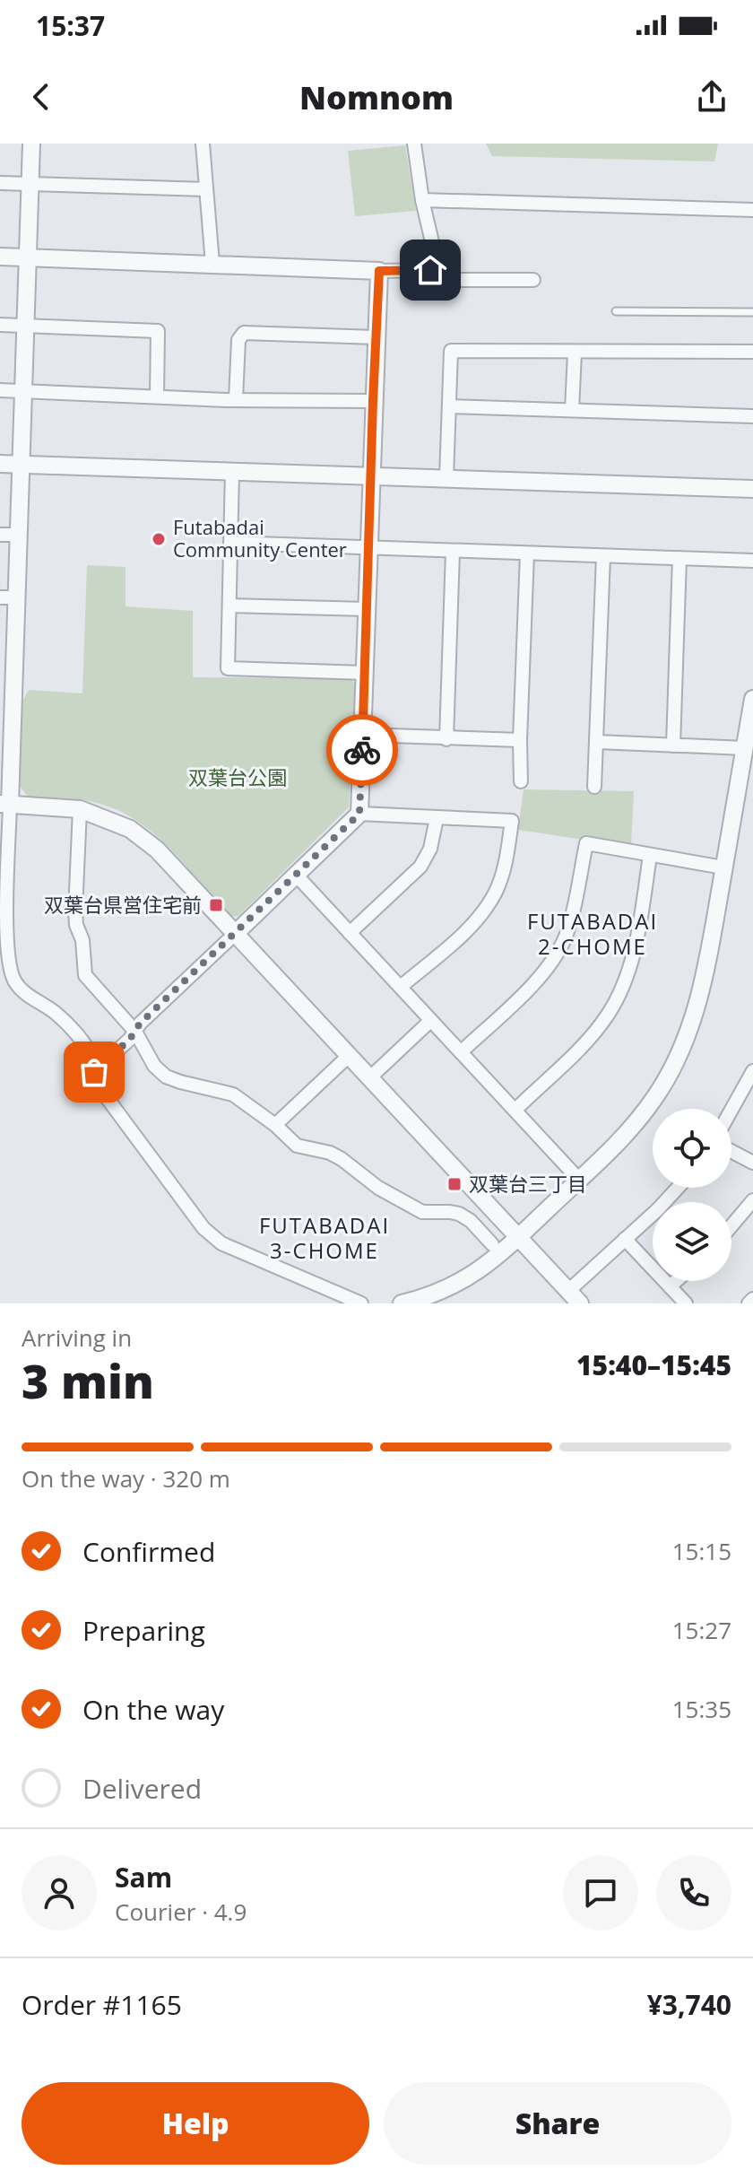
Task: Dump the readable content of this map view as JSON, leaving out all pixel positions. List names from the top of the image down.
{
  "districts": ["FUTABADAI 2-CHOME", "FUTABADAI 3-CHOME"],
  "parks": ["双葉台公園"],
  "places": {
    "other": ["Futabadai Community Center"],
    "transit": ["双葉台県営住宅前", "双葉台三丁目"]
  },
  "page": {
    "status": "15:37",
    "header": "Nomnom",
    "heading": ["3 min", "Arriving in", "15:40–15:45"],
    "panel": [
      "Sam",
      "Courier · 4.9",
      "Order #1165",
      "¥3,740"
    ],
    "bar": "On the way · 320 m",
    "list": [
      ["Confirmed", "15:15"],
      ["Preparing", "15:27"],
      ["On the way", "15:35"],
      "Delivered"
    ],
    "buttons": ["Help", "Share"]
  }
}
